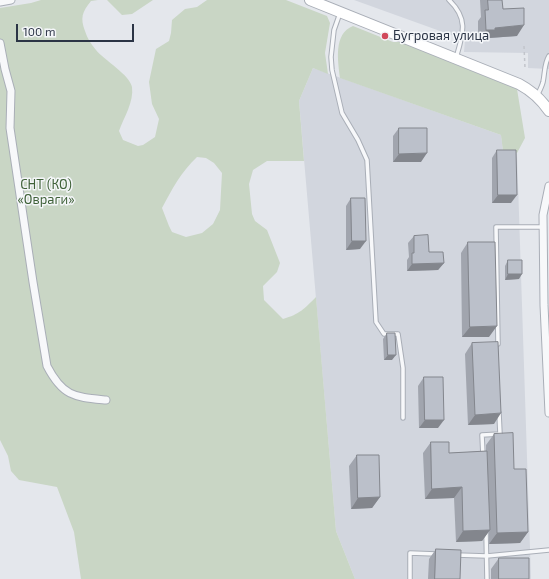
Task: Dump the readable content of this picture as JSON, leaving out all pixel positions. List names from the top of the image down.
{
  "parks": ["СНТ (КО) «Овраги»"],
  "places": ["Бугровая улица"],
  "scale_bar": "100 m"
}
